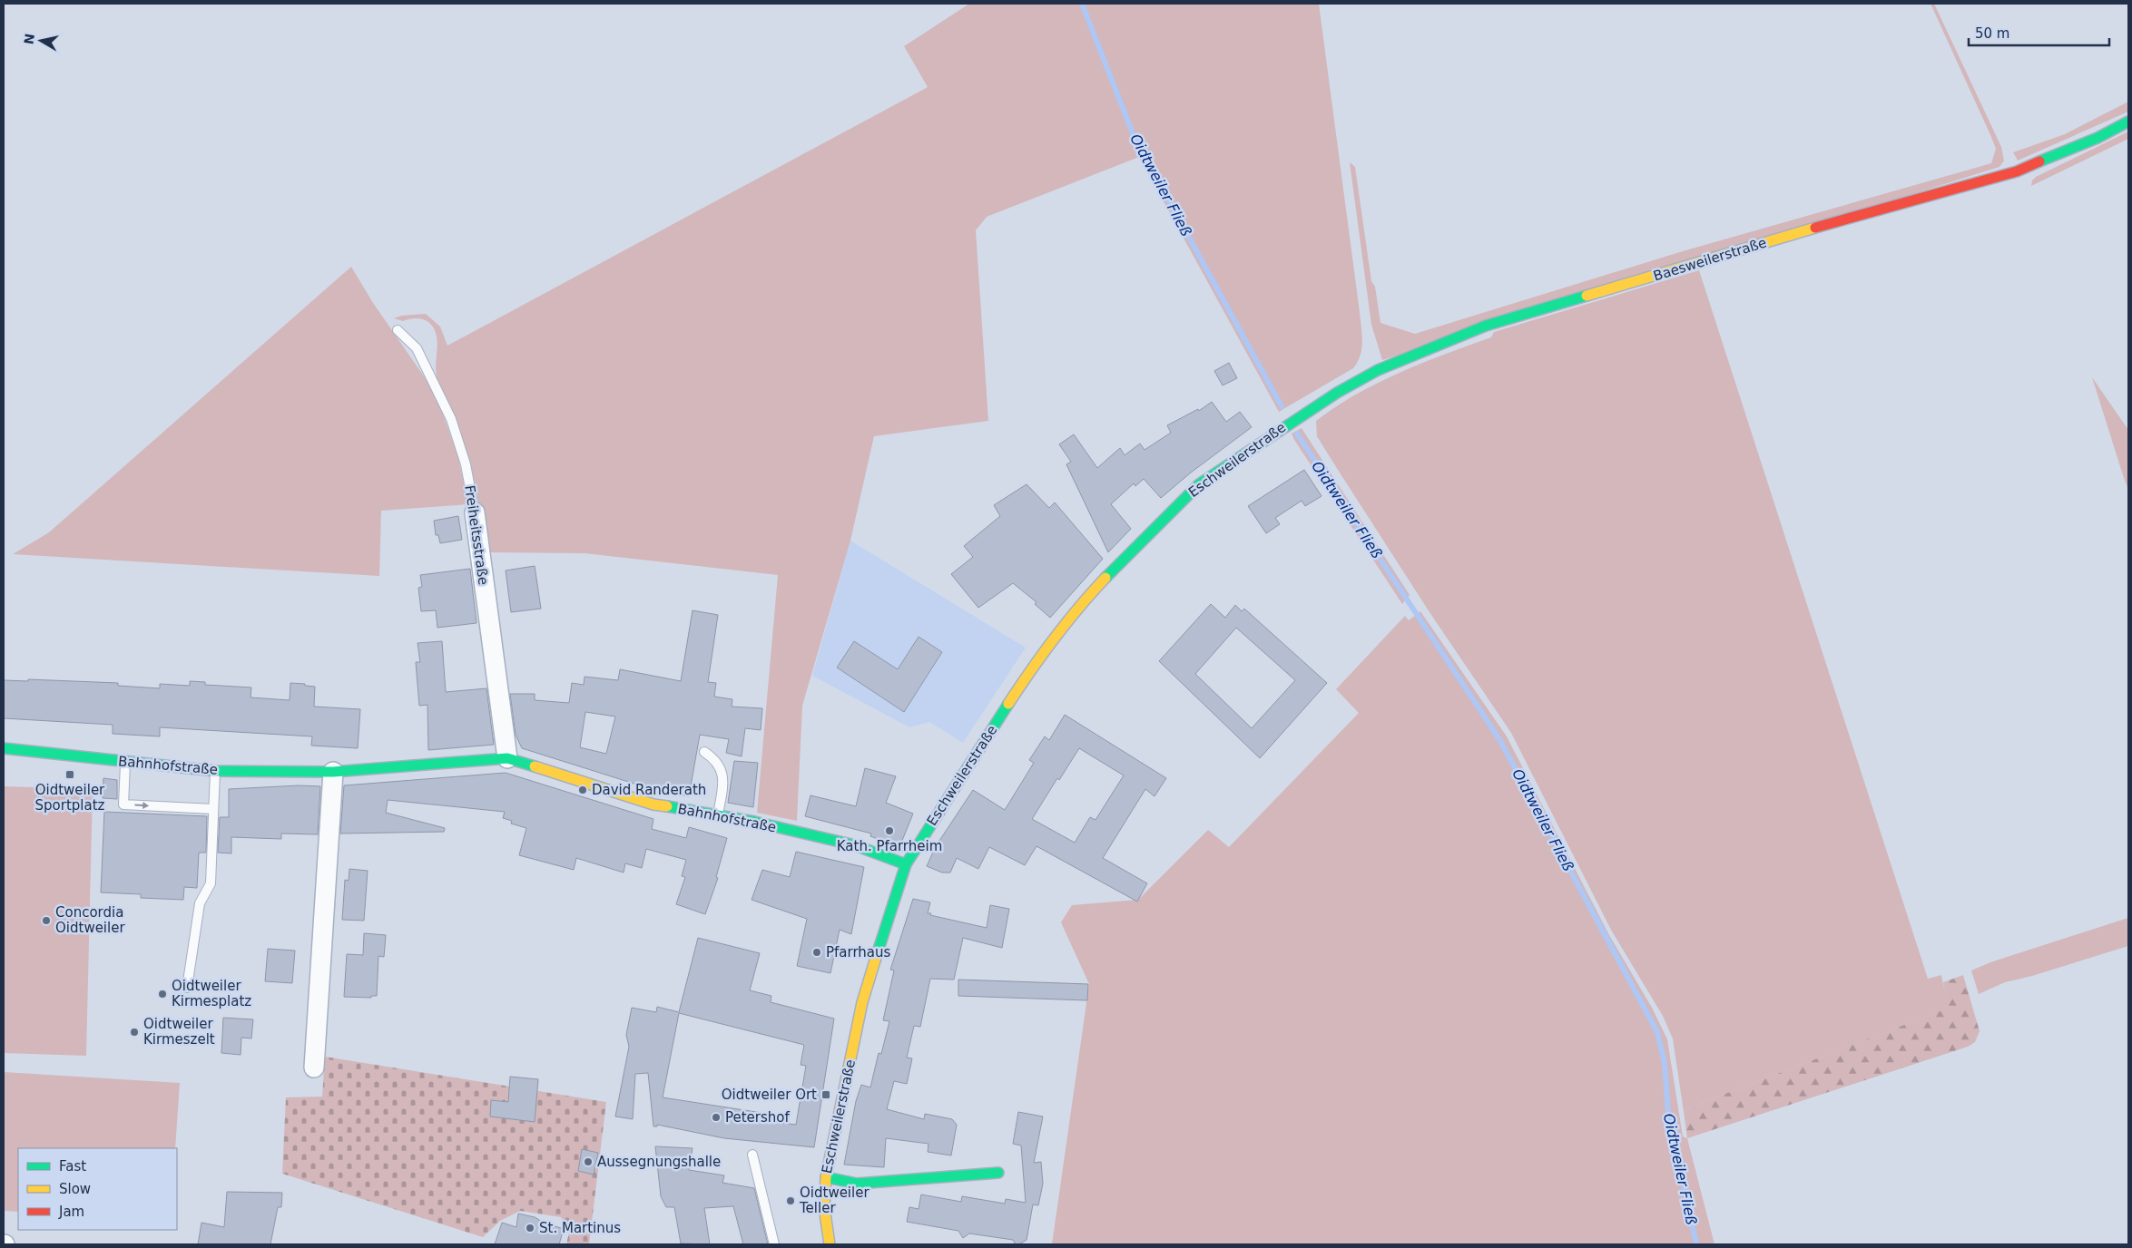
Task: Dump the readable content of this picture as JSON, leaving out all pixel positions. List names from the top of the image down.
{
  "streets": {
    "street": [
      "Baesweilerstraße",
      "Eschweilerstraße",
      "Freiheitsstraße",
      "Bahnhofstraße"
    ]
  },
  "crossings": [
    ["Baesweilerstraße", "Eschweilerstraße"],
    ["Eschweilerstraße", "Bahnhofstraße"],
    ["Freiheitsstraße", "Bahnhofstraße"]
  ],
  "water": ["Oidtweiler Fließ"],
  "places": {
    "transit": ["Oidtweiler Sportplatz", "Oidtweiler Ort"],
    "other": [
      "David Randerath",
      "Kath. Pfarrheim",
      "Concordia Oidtweiler",
      "Pfarrhaus",
      "Oidtweiler Kirmesplatz",
      "Oidtweiler Kirmeszelt",
      "Petershof",
      "Aussegnungshalle",
      "Oidtweiler Teller",
      "St. Martinus"
    ]
  },
  "legend": ["Fast", "Slow", "Jam"],
  "scale_bar": "50 m",
  "north": "left"
}
